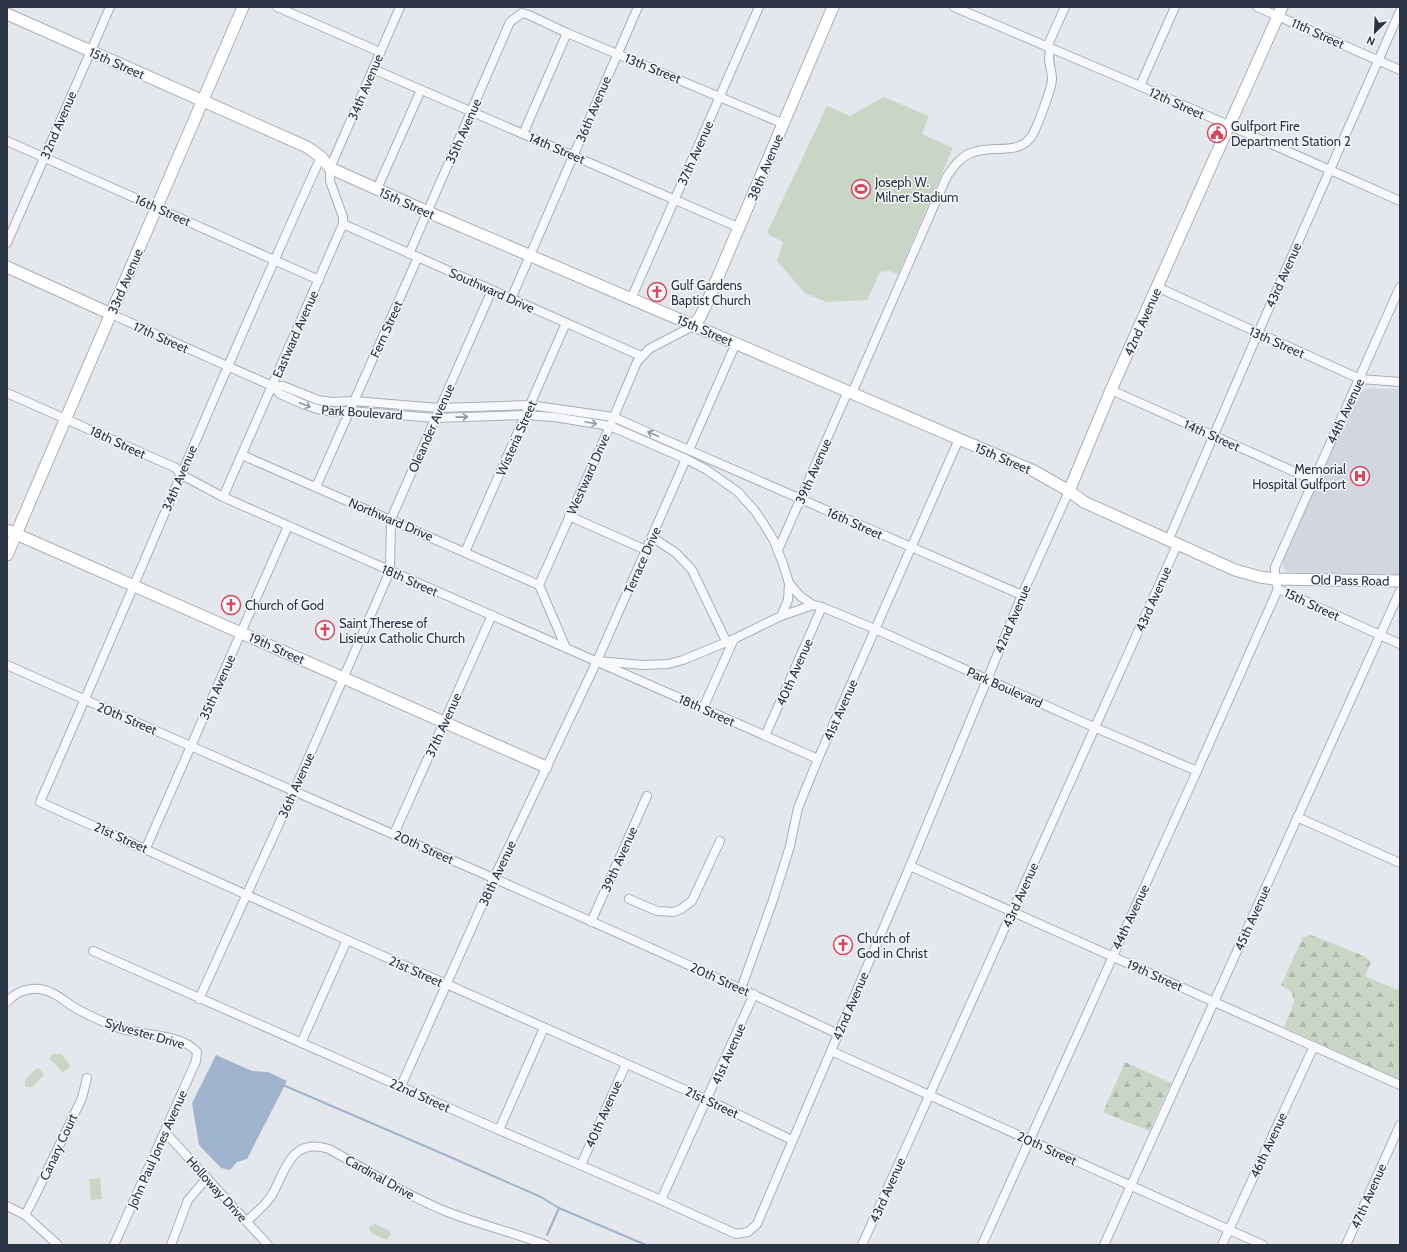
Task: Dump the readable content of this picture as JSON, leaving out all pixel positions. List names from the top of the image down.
{
  "streets": {
    "street": [
      "11th Street",
      "15th Street",
      "13th Street",
      "34th Avenue",
      "12th Street",
      "36th Avenue",
      "32nd Avenue",
      "35th Avenue",
      "14th Street",
      "37th Avenue",
      "38th Avenue",
      "16th Street",
      "43rd Avenue",
      "33rd Avenue",
      "Southward Drive",
      "42nd Avenue",
      "Fern Street",
      "Eastward Avenue",
      "17th Street",
      "44th Avenue",
      "Park Boulevard",
      "Oleander Avenue",
      "Wisteria Street",
      "18th Street",
      "39th Avenue",
      "Westward Drive",
      "Northward Drive",
      "Terrace Drive",
      "Old Pass Road",
      "19th Street",
      "40th Avenue",
      "41st Avenue",
      "20th Street",
      "21st Street",
      "45th Avenue",
      "Sylvester Drive",
      "22nd Street",
      "46th Avenue",
      "Canary Court",
      "John Paul Jones Avenue",
      "Cardinal Drive",
      "Holloway Drive",
      "47th Avenue"
    ]
  },
  "crossings": [
    ["11th Street", "43rd Avenue"],
    ["11th Street", "42nd Avenue"],
    ["15th Street", "34th Avenue"],
    ["15th Street", "36th Avenue"],
    ["15th Street", "32nd Avenue"],
    ["15th Street", "35th Avenue"],
    ["15th Street", "37th Avenue"],
    ["15th Street", "38th Avenue"],
    ["15th Street", "43rd Avenue"],
    ["15th Street", "33rd Avenue"],
    ["15th Street", "42nd Avenue"],
    ["15th Street", "44th Avenue"],
    ["15th Street", "39th Avenue"],
    ["15th Street", "Westward Drive"],
    ["15th Street", "Old Pass Road"],
    ["15th Street", "41st Avenue"],
    ["15th Street", "45th Avenue"],
    ["13th Street", "36th Avenue"],
    ["13th Street", "35th Avenue"],
    ["13th Street", "37th Avenue"],
    ["13th Street", "38th Avenue"],
    ["13th Street", "43rd Avenue"],
    ["13th Street", "42nd Avenue"],
    ["13th Street", "44th Avenue"],
    ["34th Avenue", "14th Street"],
    ["34th Avenue", "16th Street"],
    ["34th Avenue", "17th Street"],
    ["34th Avenue", "18th Street"],
    ["34th Avenue", "19th Street"],
    ["34th Avenue", "20th Street"],
    ["34th Avenue", "21st Street"],
    ["12th Street", "43rd Avenue"],
    ["12th Street", "42nd Avenue"],
    ["12th Street", "39th Avenue"],
    ["36th Avenue", "14th Street"],
    ["36th Avenue", "Southward Drive"],
    ["36th Avenue", "Oleander Avenue"],
    ["36th Avenue", "18th Street"],
    ["36th Avenue", "19th Street"],
    ["36th Avenue", "20th Street"],
    ["36th Avenue", "21st Street"],
    ["36th Avenue", "22nd Street"],
    ["32nd Avenue", "16th Street"],
    ["35th Avenue", "14th Street"],
    ["35th Avenue", "Southward Drive"],
    ["35th Avenue", "18th Street"],
    ["35th Avenue", "19th Street"],
    ["35th Avenue", "20th Street"],
    ["35th Avenue", "21st Street"],
    ["14th Street", "37th Avenue"],
    ["14th Street", "38th Avenue"],
    ["14th Street", "43rd Avenue"],
    ["14th Street", "42nd Avenue"],
    ["14th Street", "44th Avenue"],
    ["37th Avenue", "18th Street"],
    ["37th Avenue", "19th Street"],
    ["37th Avenue", "20th Street"],
    ["38th Avenue", "18th Street"],
    ["38th Avenue", "Westward Drive"],
    ["38th Avenue", "Terrace Drive"],
    ["38th Avenue", "19th Street"],
    ["38th Avenue", "20th Street"],
    ["38th Avenue", "21st Street"],
    ["38th Avenue", "22nd Street"],
    ["16th Street", "33rd Avenue"],
    ["16th Street", "42nd Avenue"],
    ["16th Street", "Eastward Avenue"],
    ["16th Street", "Park Boulevard"],
    ["16th Street", "39th Avenue"],
    ["16th Street", "41st Avenue"],
    ["43rd Avenue", "Park Boulevard"],
    ["43rd Avenue", "19th Street"],
    ["43rd Avenue", "20th Street"],
    ["33rd Avenue", "17th Street"],
    ["33rd Avenue", "18th Street"],
    ["33rd Avenue", "19th Street"],
    ["Southward Drive", "Fern Street"],
    ["Southward Drive", "Eastward Avenue"],
    ["Southward Drive", "Oleander Avenue"],
    ["Southward Drive", "Wisteria Street"],
    ["Southward Drive", "Westward Drive"],
    ["42nd Avenue", "Park Boulevard"],
    ["42nd Avenue", "19th Street"],
    ["42nd Avenue", "20th Street"],
    ["42nd Avenue", "21st Street"],
    ["42nd Avenue", "22nd Street"],
    ["Fern Street", "Park Boulevard"],
    ["Eastward Avenue", "17th Street"],
    ["Eastward Avenue", "Park Boulevard"],
    ["Eastward Avenue", "18th Street"],
    ["Eastward Avenue", "Northward Drive"],
    ["17th Street", "Park Boulevard"],
    ["44th Avenue", "Park Boulevard"],
    ["44th Avenue", "Old Pass Road"],
    ["44th Avenue", "19th Street"],
    ["44th Avenue", "20th Street"],
    ["Park Boulevard", "Oleander Avenue"],
    ["Park Boulevard", "Wisteria Street"],
    ["Park Boulevard", "39th Avenue"],
    ["Park Boulevard", "Westward Drive"],
    ["Park Boulevard", "Terrace Drive"],
    ["Park Boulevard", "40th Avenue"],
    ["Park Boulevard", "41st Avenue"],
    ["Oleander Avenue", "18th Street"],
    ["Oleander Avenue", "Northward Drive"],
    ["Wisteria Street", "Northward Drive"],
    ["18th Street", "Terrace Drive"],
    ["18th Street", "40th Avenue"],
    ["18th Street", "41st Avenue"],
    ["39th Avenue", "20th Street"],
    ["Westward Drive", "Northward Drive"],
    ["19th Street", "45th Avenue"],
    ["19th Street", "46th Avenue"],
    ["40th Avenue", "21st Street"],
    ["40th Avenue", "22nd Street"],
    ["41st Avenue", "20th Street"],
    ["41st Avenue", "21st Street"],
    ["41st Avenue", "22nd Street"],
    ["20th Street", "45th Avenue"],
    ["20th Street", "46th Avenue"],
    ["Sylvester Drive", "John Paul Jones Avenue"],
    ["John Paul Jones Avenue", "Holloway Drive"],
    ["Cardinal Drive", "Holloway Drive"]
  ],
  "places": {
    "public building": ["Gulfport Fire Department Station 2"],
    "sports": ["Joseph W. Milner Stadium"],
    "church": [
      "Gulf Gardens Baptist Church",
      "Church of God",
      "Saint Therese of Lisieux Catholic Church",
      "Church of God in Christ"
    ],
    "hospital": ["Memorial Hospital Gulfport"]
  },
  "north": "bottom left"
}
